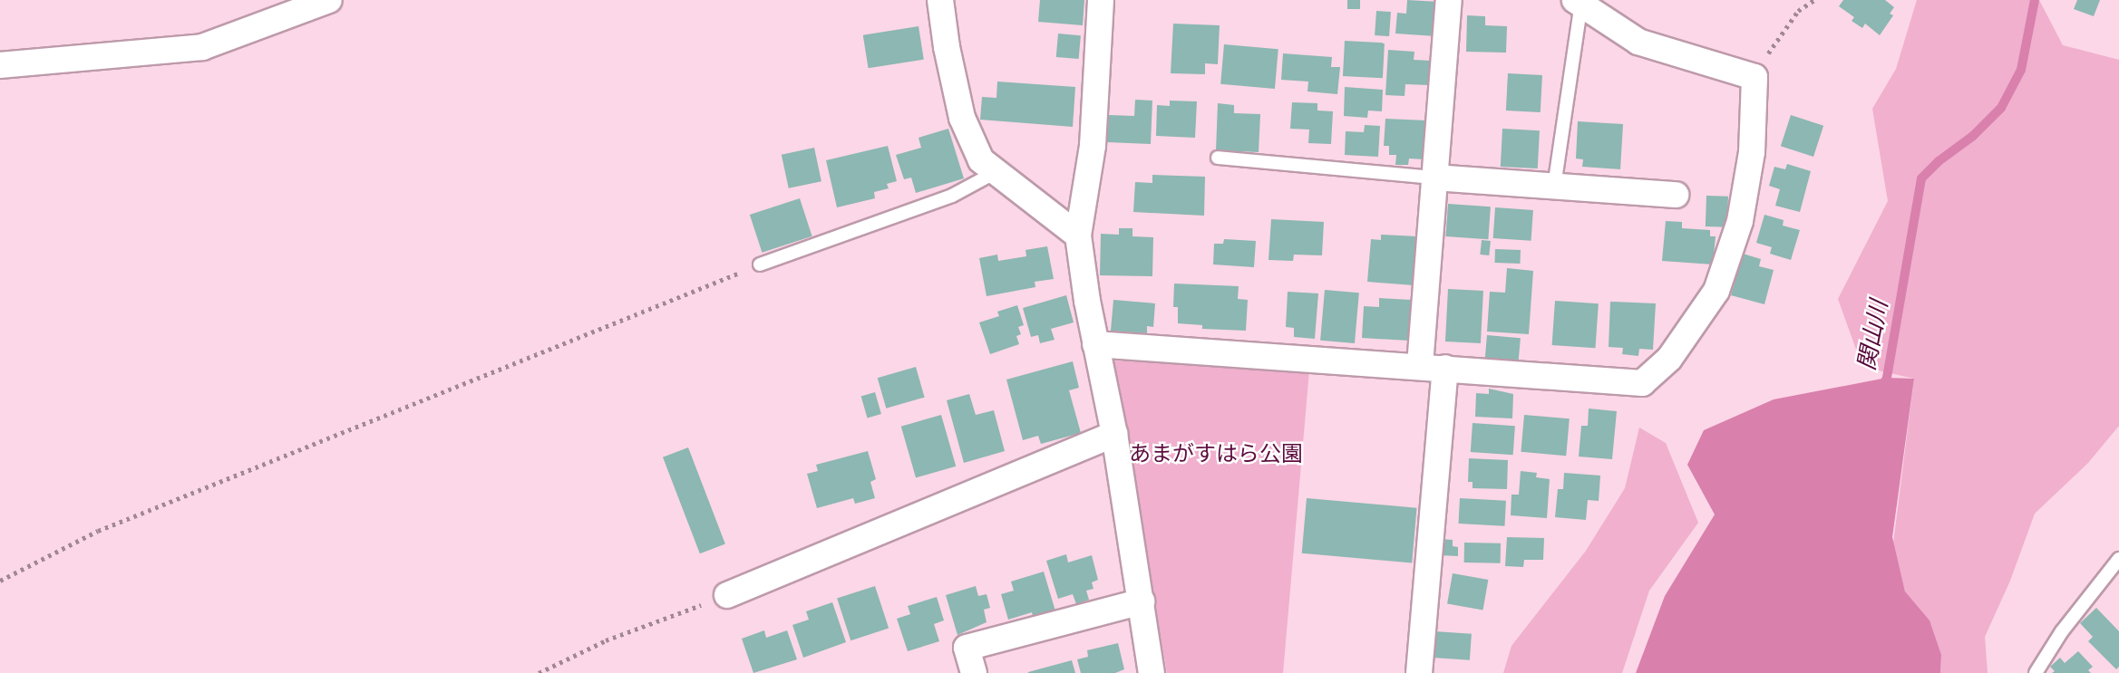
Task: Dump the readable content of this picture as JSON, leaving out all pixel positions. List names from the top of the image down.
{
  "water": ["関山川"],
  "parks": ["あまがすはら公園"]
}
